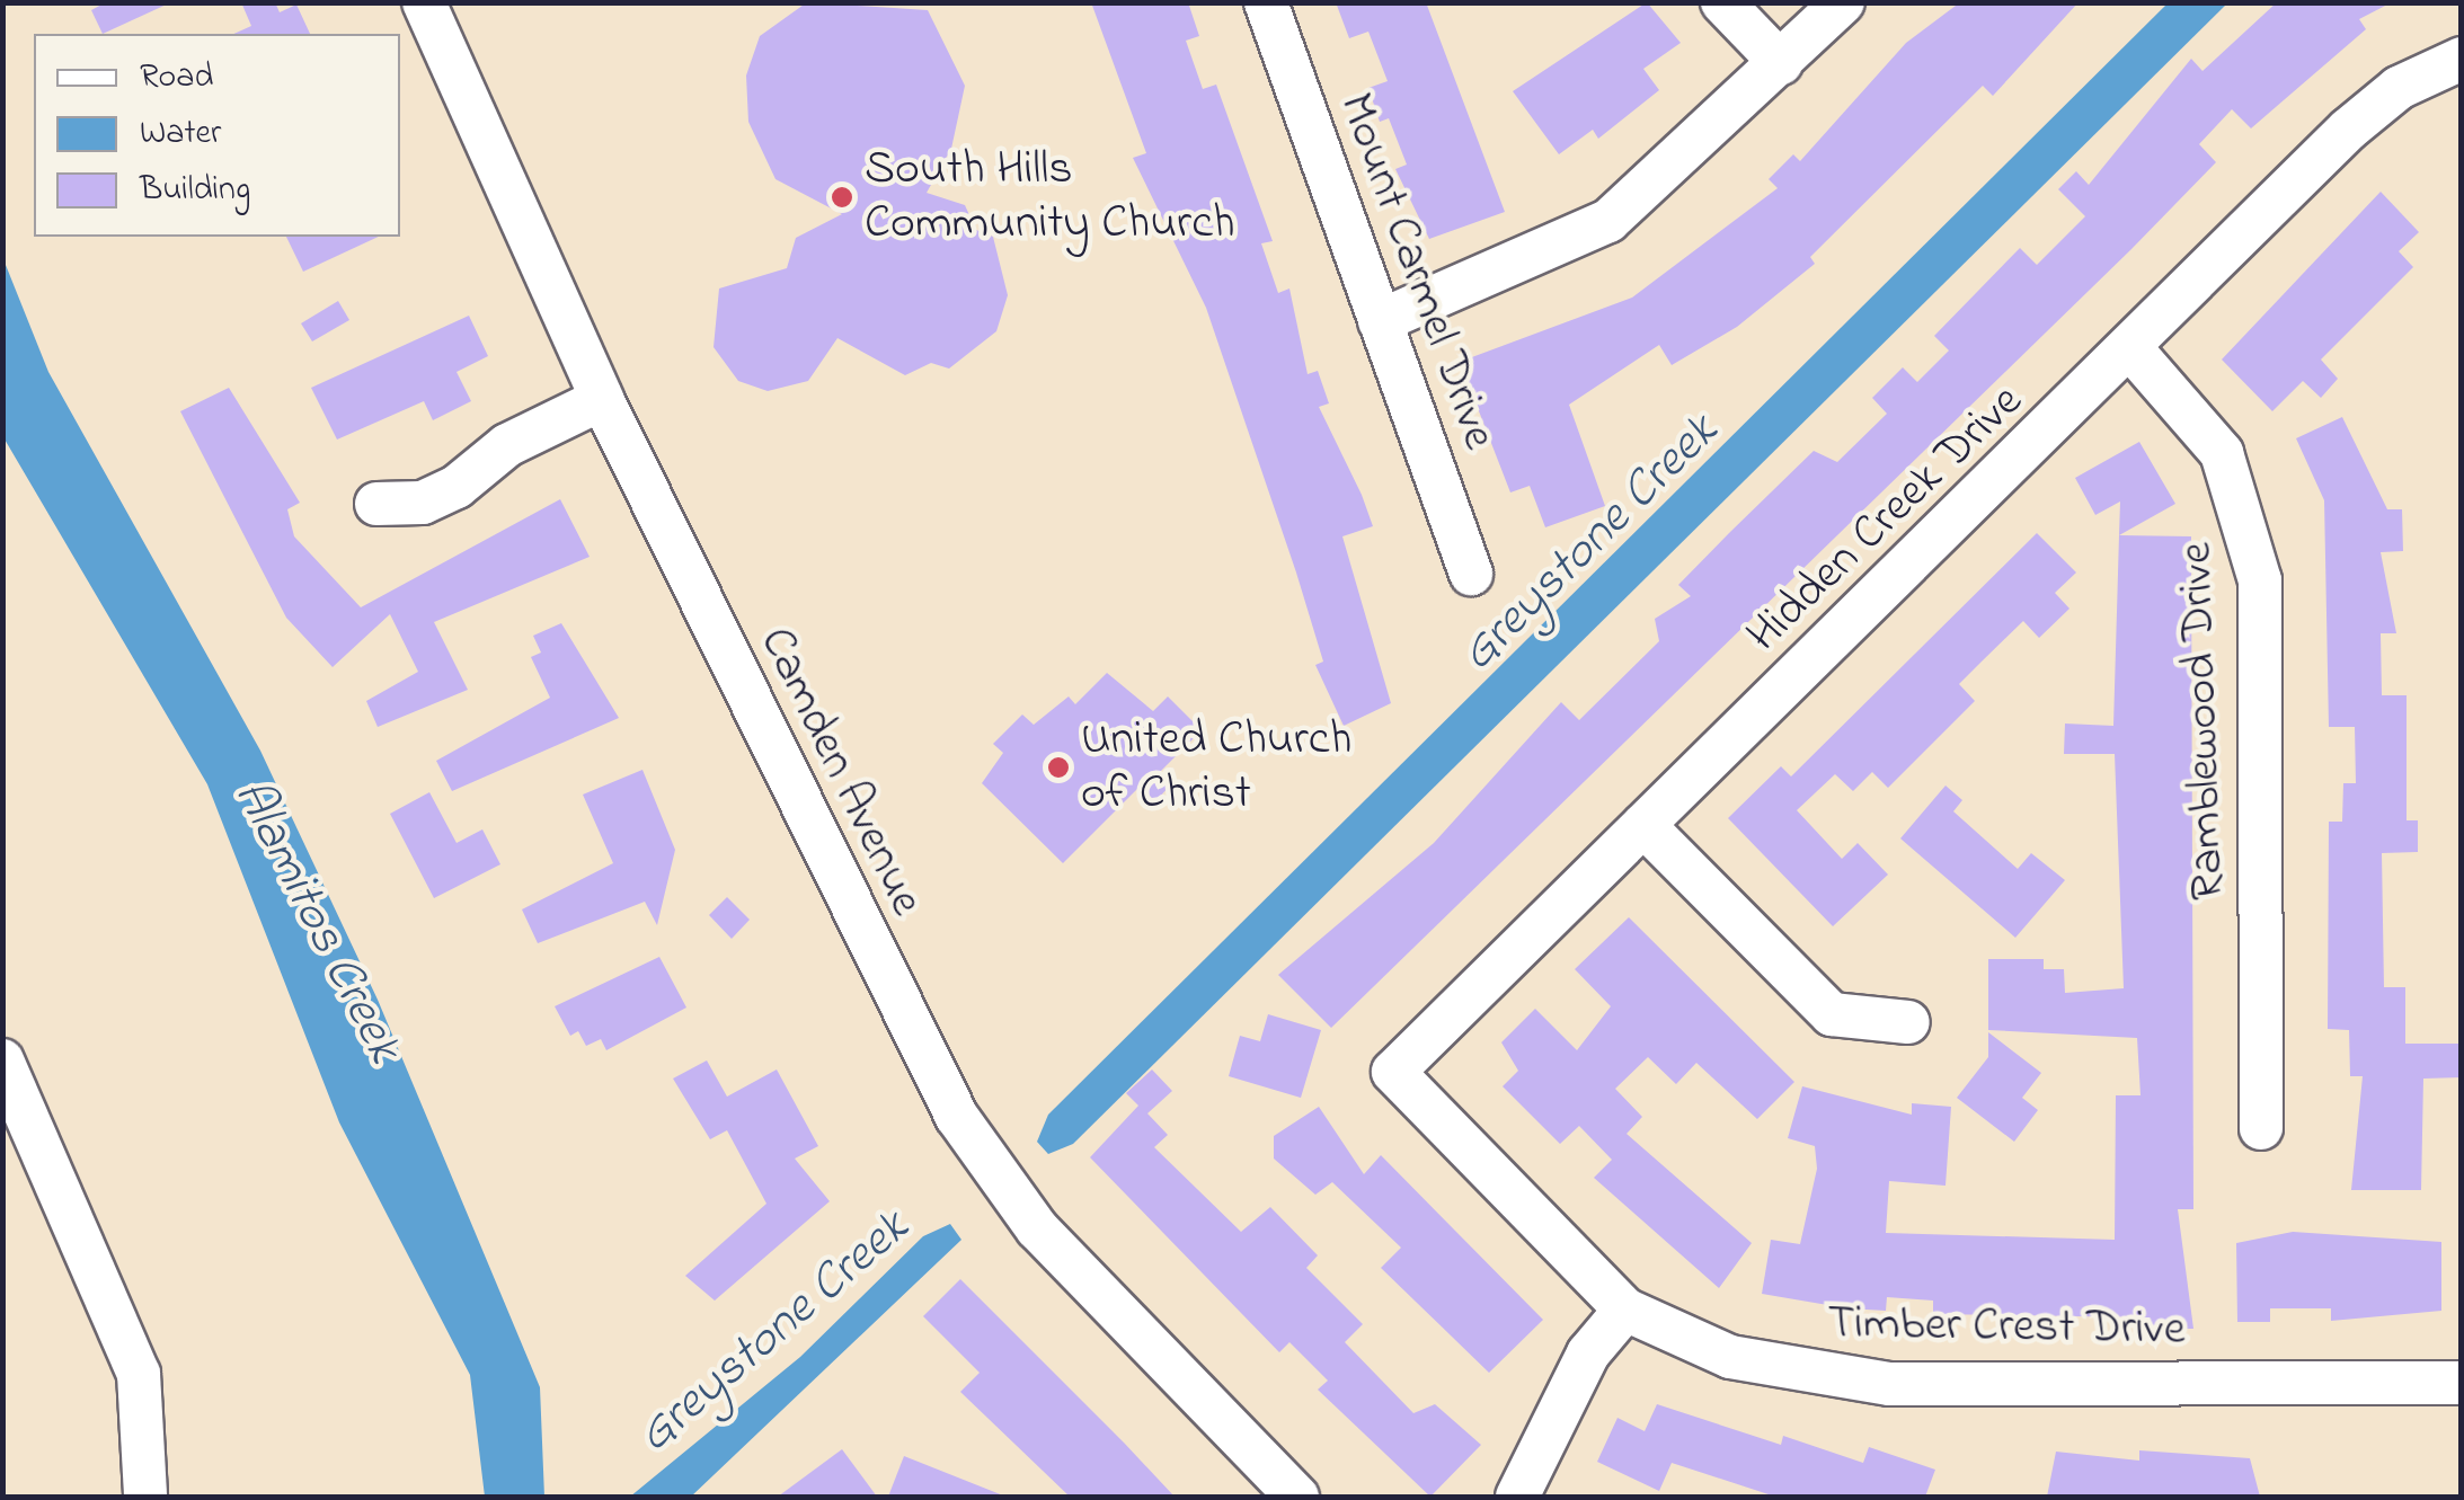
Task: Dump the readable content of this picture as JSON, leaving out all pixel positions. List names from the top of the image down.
{
  "streets": {
    "street": [
      "Mount Carmel Drive",
      "Hidden Creek Drive",
      "Ramblewood Drive",
      "Camden Avenue",
      "Timber Crest Drive"
    ]
  },
  "crossings": [
    ["Hidden Creek Drive", "Ramblewood Drive"],
    ["Hidden Creek Drive", "Timber Crest Drive"]
  ],
  "water": ["Greystone Creek", "Alamitos Creek"],
  "places": ["South Hills Community Church", "United Church of Christ"],
  "legend": ["Road", "Water", "Building"]
}
